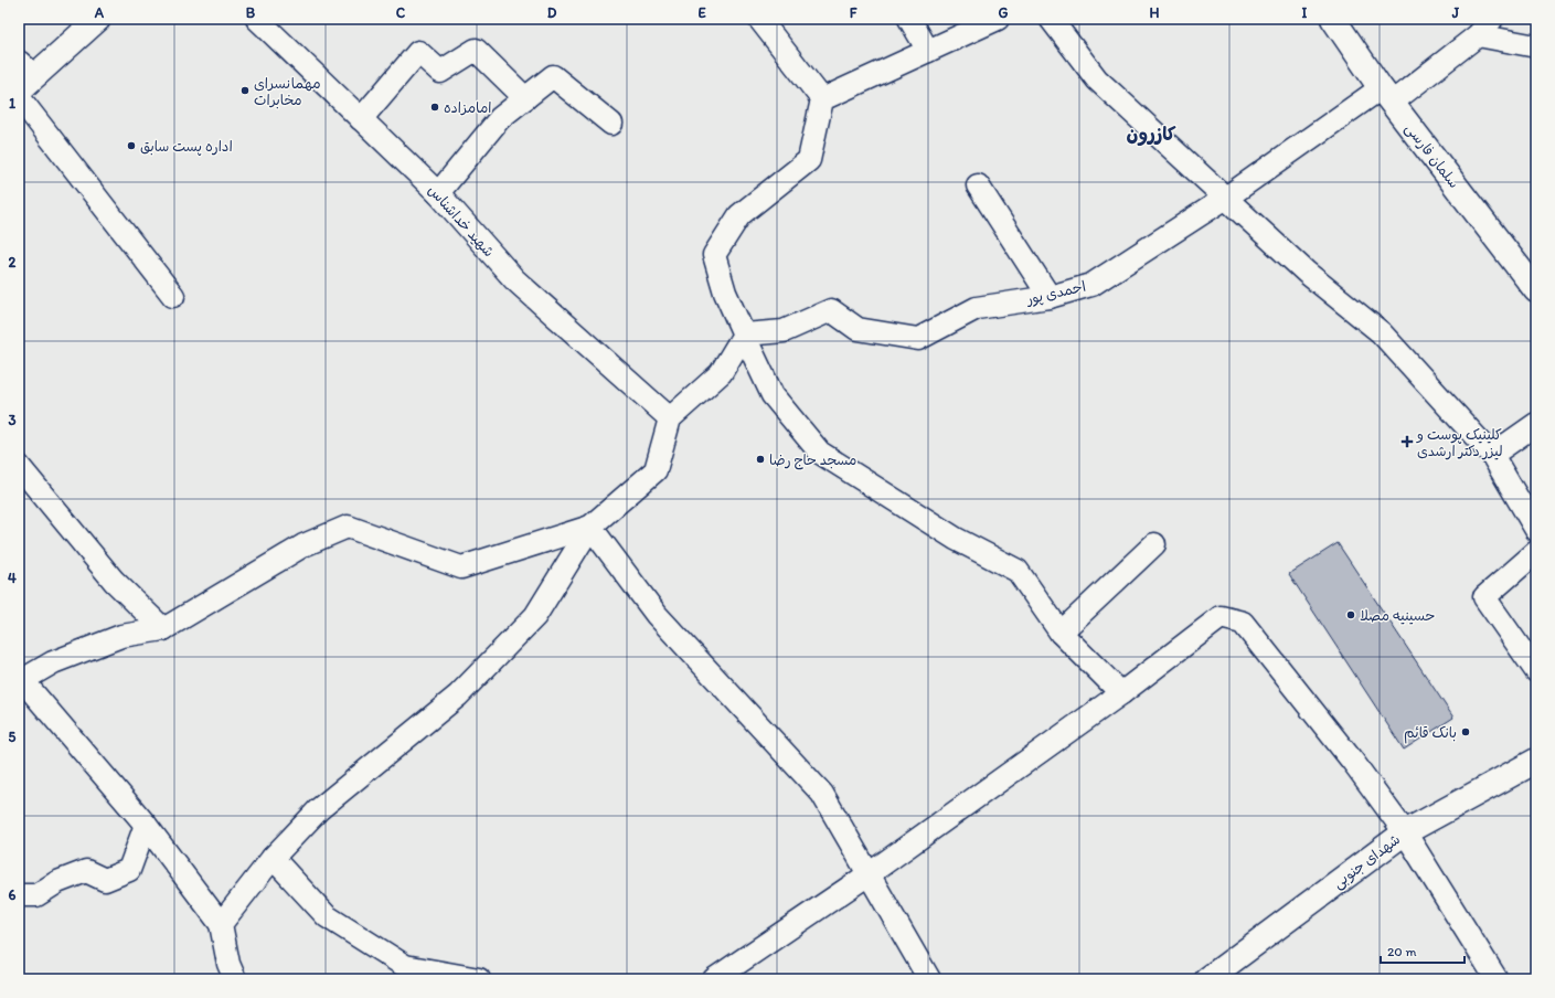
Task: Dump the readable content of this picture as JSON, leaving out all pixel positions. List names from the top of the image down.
{
  "streets": {
    "main road": ["سلمان فارسی", "شهدای جنوبی"],
    "street": ["شهید خداشناس", "احمدی پور"]
  },
  "crossings": [
    ["سلمان فارسی", "احمدی پور"]
  ],
  "districts": ["کازرون"],
  "places": {
    "other": [
      "مهمانسرای مخابرات",
      "امامزاده",
      "اداره پست سابق",
      "مسجد حاج رضا",
      "حسینیه مصلا",
      "بانک قائم"
    ],
    "health": ["کلینیک پوست و لیزر دکتر ارشدی"]
  },
  "scale_bar": "20 m",
  "grid": {
    "columns": [
      "A",
      "B",
      "C",
      "D",
      "E",
      "F",
      "G",
      "H",
      "I",
      "J"
    ],
    "rows": [
      "1",
      "2",
      "3",
      "4",
      "5",
      "6"
    ]
  }
}
